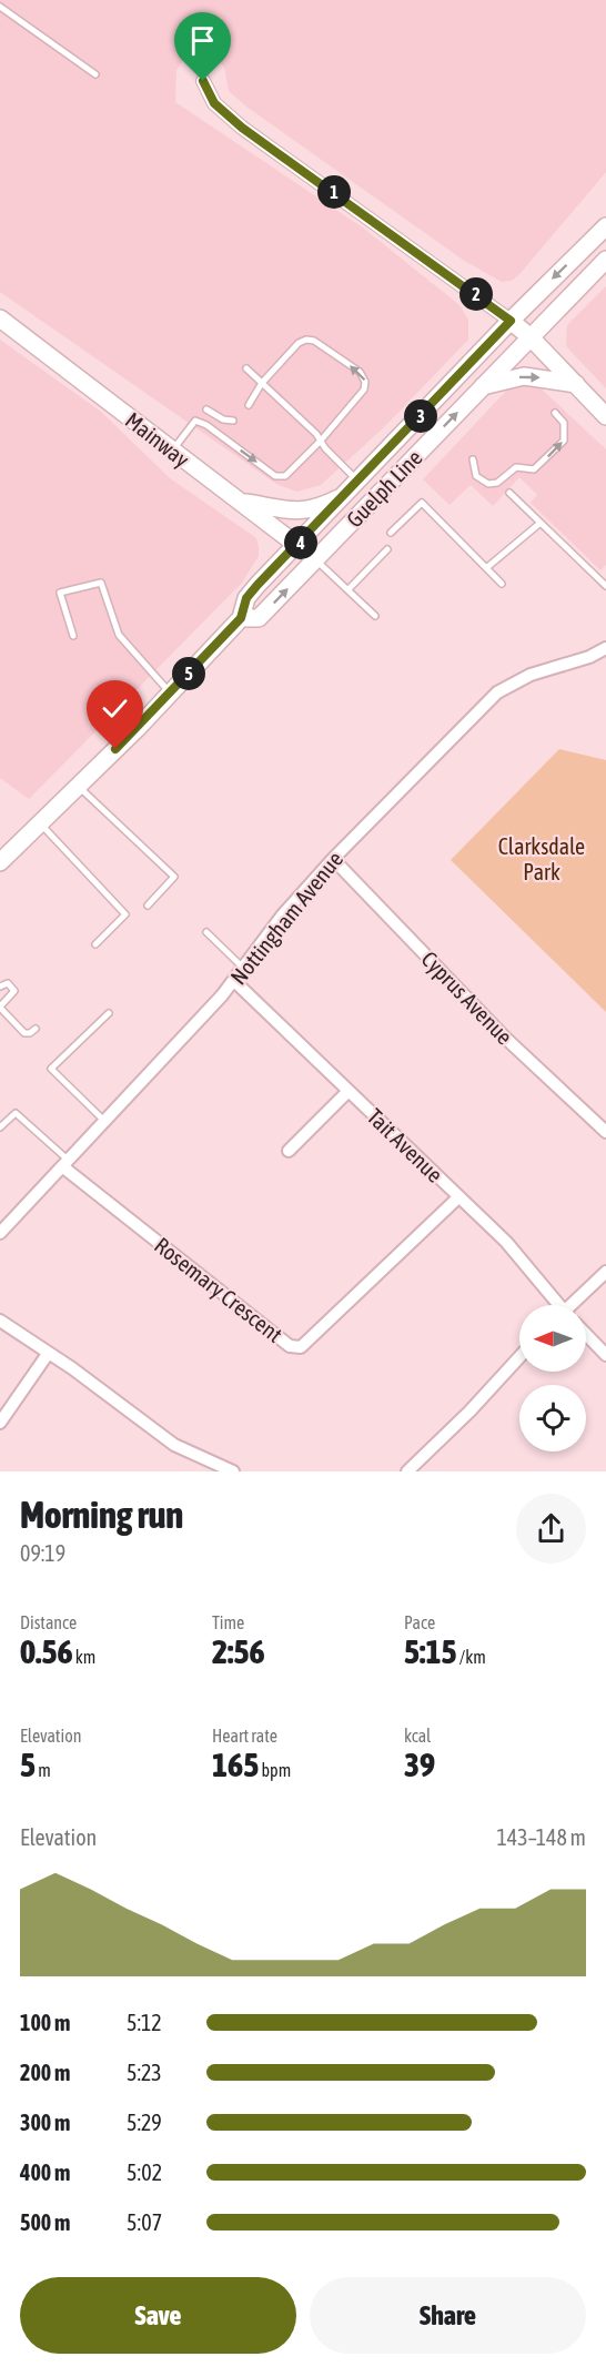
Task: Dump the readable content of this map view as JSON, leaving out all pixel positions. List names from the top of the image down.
{
  "streets": {
    "main road": ["Mainway", "Guelph Line"],
    "street": [
      "Nottingham Avenue",
      "Cyprus Avenue",
      "Tait Avenue",
      "Rosemary Crescent"
    ]
  },
  "crossings": [
    ["Mainway", "Guelph Line"],
    ["Nottingham Avenue", "Cyprus Avenue"],
    ["Nottingham Avenue", "Tait Avenue"],
    ["Nottingham Avenue", "Rosemary Crescent"],
    ["Tait Avenue", "Rosemary Crescent"]
  ],
  "parks": ["Clarksdale Park"],
  "north": "left",
  "page": {
    "pins": [
      "1",
      "2",
      "3",
      "4",
      "5"
    ],
    "heading": ["Morning run", "09:19"],
    "stats": [
      ["Distance", "0.56 km"],
      ["Time", "2:56"],
      ["Pace", "5:15 /km"],
      ["Elevation", "5 m"],
      ["Heart rate", "165 bpm"],
      ["kcal", "39"]
    ],
    "chart": ["Elevation", "143–148 m"],
    "list": [
      {
        "name": "100 m",
        "note": "5:12"
      },
      {
        "name": "200 m",
        "note": "5:23"
      },
      {
        "name": "300 m",
        "note": "5:29"
      },
      {
        "name": "400 m",
        "note": "5:02"
      },
      {
        "name": "500 m",
        "note": "5:07"
      }
    ],
    "buttons": ["Save", "Share"]
  }
}
